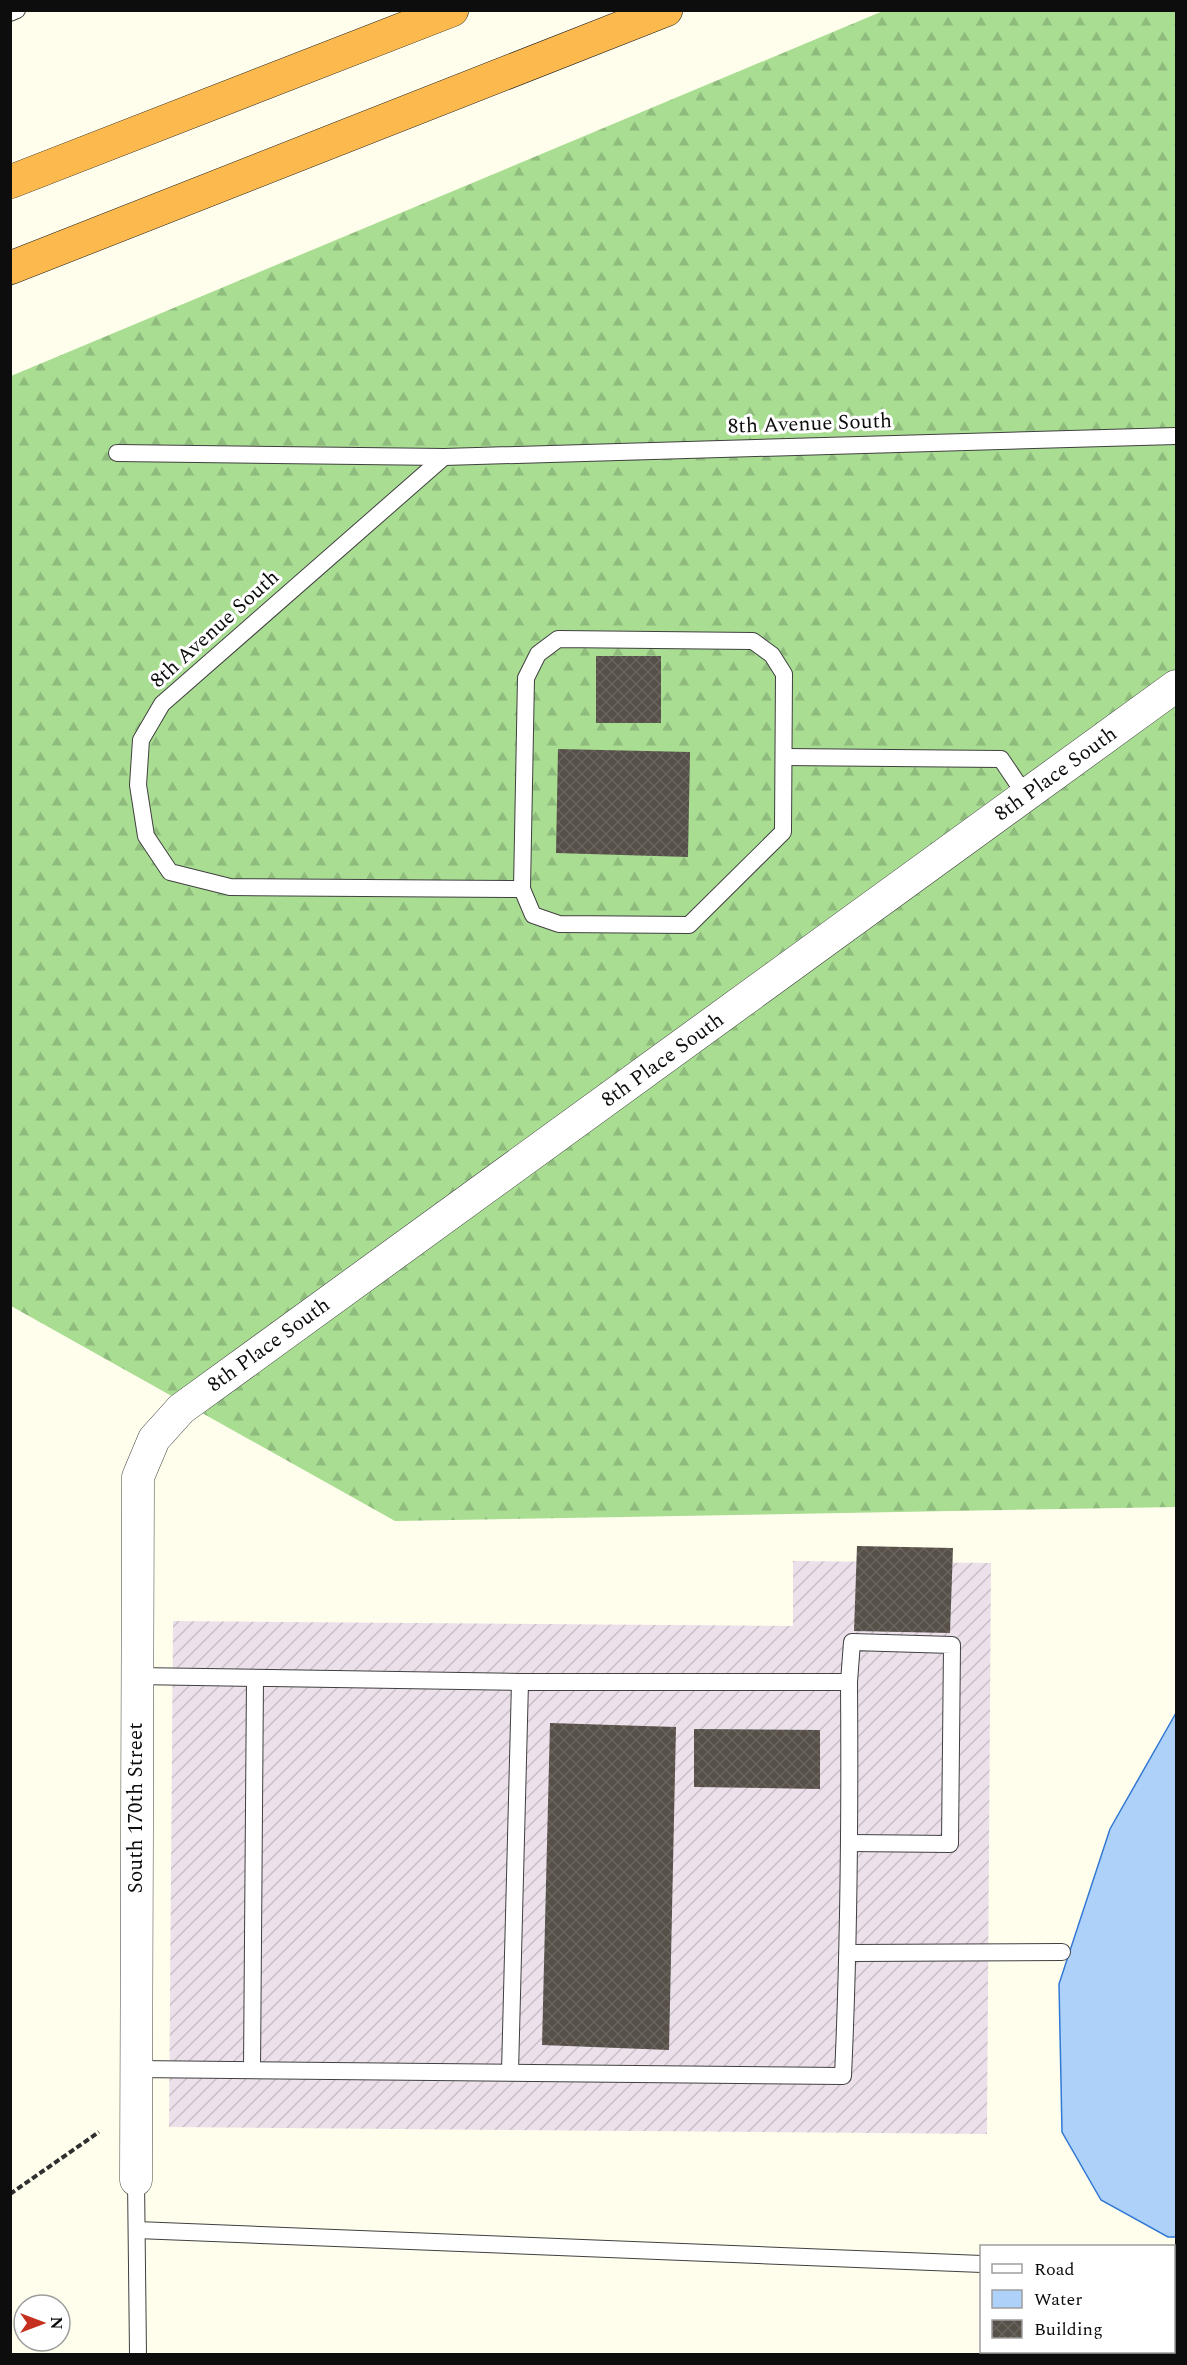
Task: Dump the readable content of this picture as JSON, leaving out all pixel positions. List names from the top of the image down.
{
  "streets": {
    "street": ["8th Place South", "South 170th Street"],
    "lane": ["8th Avenue South"]
  },
  "crossings": [
    ["8th Place South", "South 170th Street"]
  ],
  "legend": ["Road", "Water", "Building"],
  "north": "right"
}
